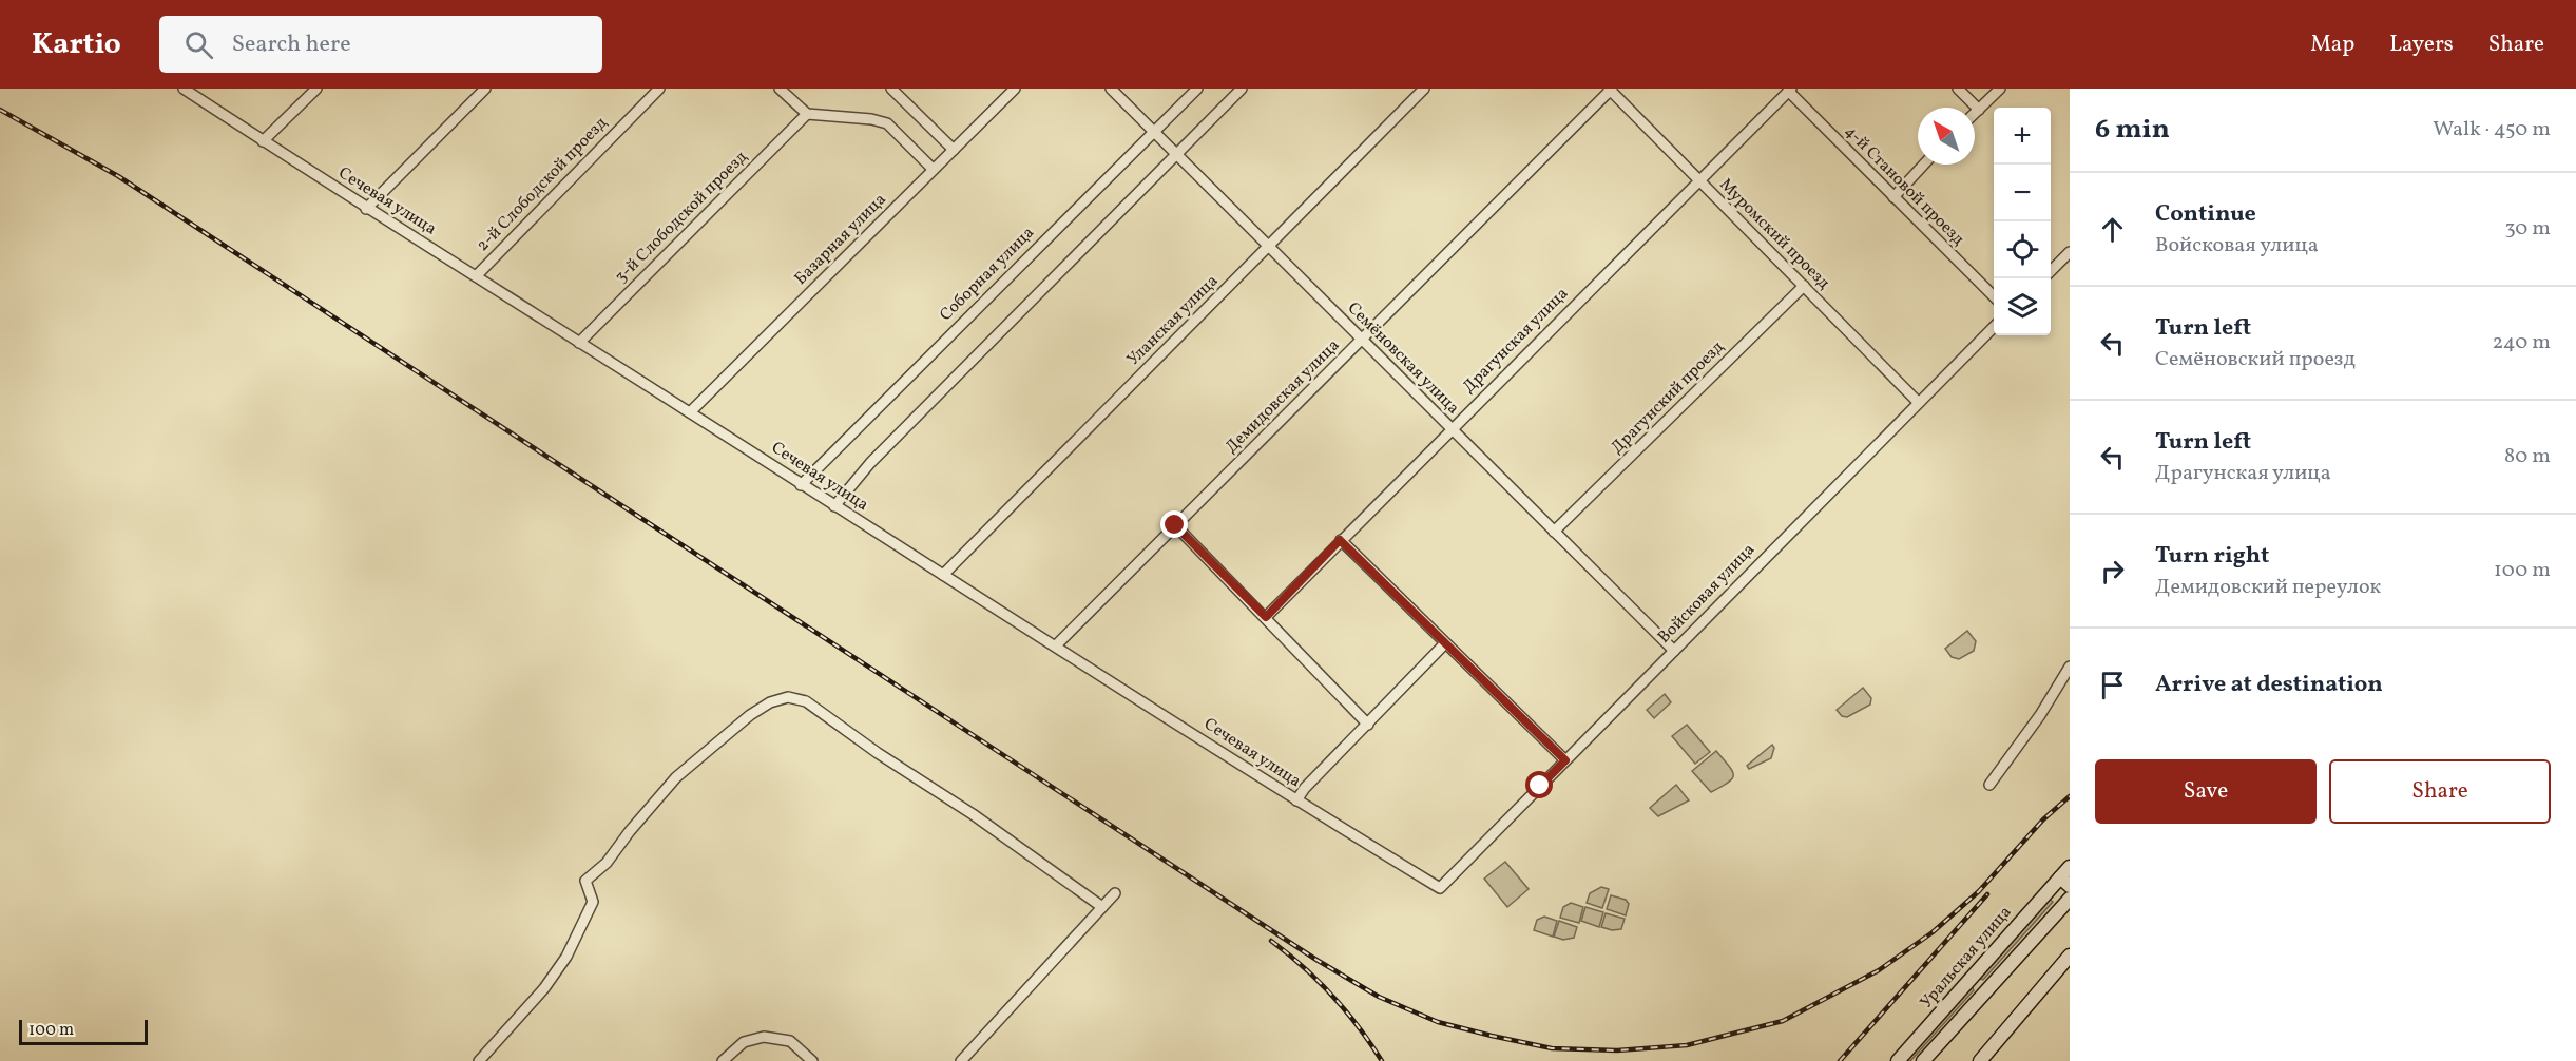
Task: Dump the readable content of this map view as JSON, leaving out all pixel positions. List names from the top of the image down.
{
  "streets": {
    "main road": ["Уральская улица"],
    "street": [
      "2-й Слободской проезд",
      "4-й Становой проезд",
      "Сечевая улица",
      "3-й Слободской проезд",
      "Муромский проезд",
      "Базарная улица",
      "Соборная улица",
      "Уланская улица",
      "Драгунская улица",
      "Семёновская улица",
      "Демидовская улица",
      "Драгунский проезд",
      "Войсковая улица"
    ]
  },
  "crossings": [
    ["2-й Слободской проезд", "Сечевая улица"],
    ["4-й Становой проезд", "Драгунская улица"],
    ["Сечевая улица", "3-й Слободской проезд"],
    ["Сечевая улица", "Базарная улица"],
    ["Сечевая улица", "Соборная улица"],
    ["Сечевая улица", "Уланская улица"],
    ["Сечевая улица", "Демидовская улица"],
    ["Сечевая улица", "Войсковая улица"],
    ["Муромский проезд", "Драгунская улица"],
    ["Муромский проезд", "Демидовская улица"],
    ["Муромский проезд", "Драгунский проезд"],
    ["Муромский проезд", "Войсковая улица"],
    ["Соборная улица", "Семёновская улица"],
    ["Уланская улица", "Семёновская улица"],
    ["Драгунская улица", "Семёновская улица"],
    ["Семёновская улица", "Демидовская улица"],
    ["Семёновская улица", "Драгунский проезд"],
    ["Семёновская улица", "Войсковая улица"]
  ],
  "scale_bar": "100 m",
  "north": "top left",
  "page": {
    "header": "Kartio",
    "search": "Search here",
    "nav": ["Map", "Layers", "Share"],
    "heading": ["6 min", "Walk · 450 m"],
    "map_buttons": ["+", "−"],
    "list": [
      ["Continue", "Войсковая улица", "30 m"],
      ["Turn left", "Семёновский проезд", "240 m"],
      ["Turn left", "Драгунская улица", "80 m"],
      ["Turn right", "Демидовский переулок", "100 m"],
      "Arrive at destination"
    ],
    "buttons": ["Save", "Share"],
    "scale": "100 m"
  }
}
